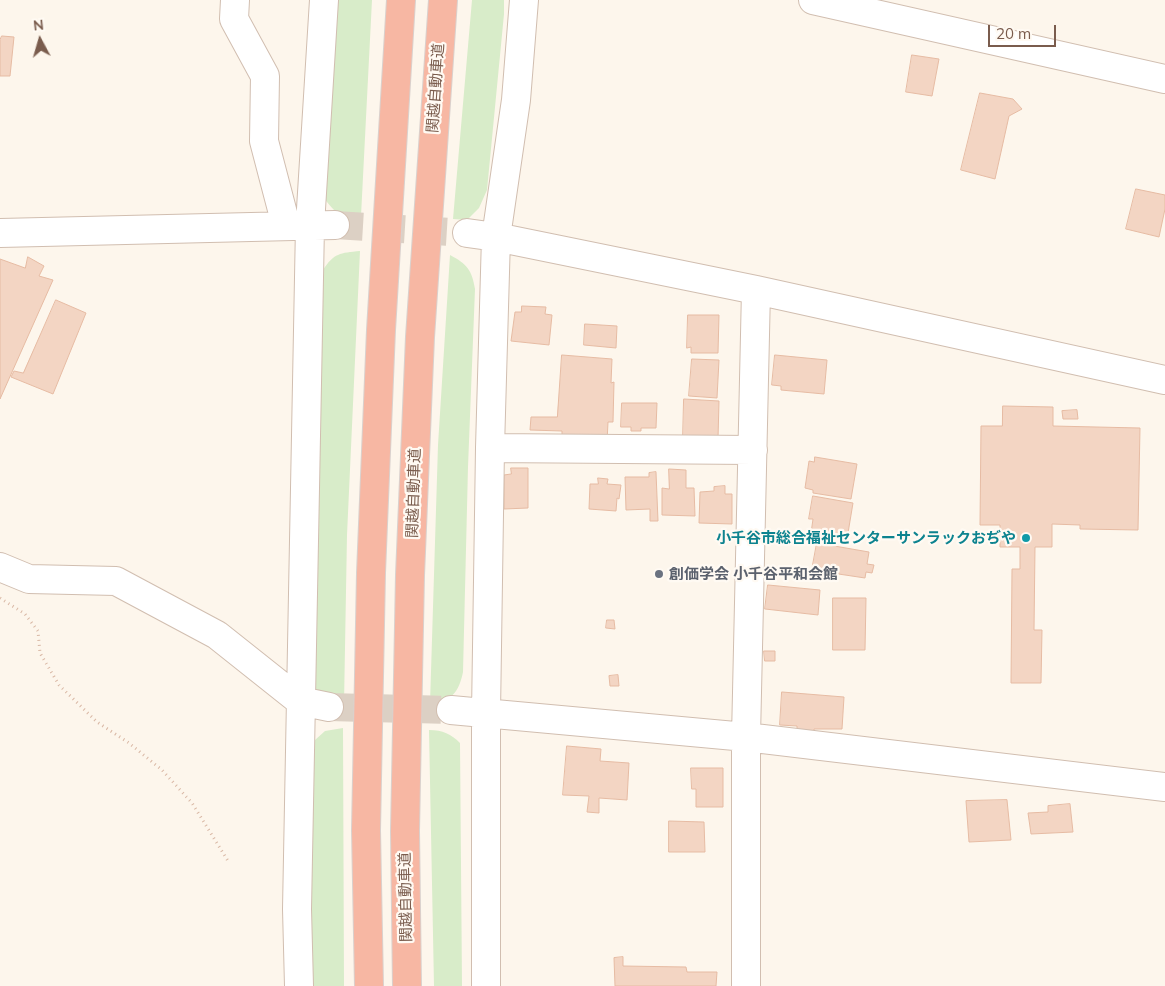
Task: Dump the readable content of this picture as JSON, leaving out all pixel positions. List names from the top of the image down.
{
  "streets": {
    "highway": ["関越自動車道"]
  },
  "places": ["小千谷市総合福祉センターサンラックおぢや", "創価学会 小千谷平和会館"],
  "scale_bar": "20 m",
  "north": "top"
}
